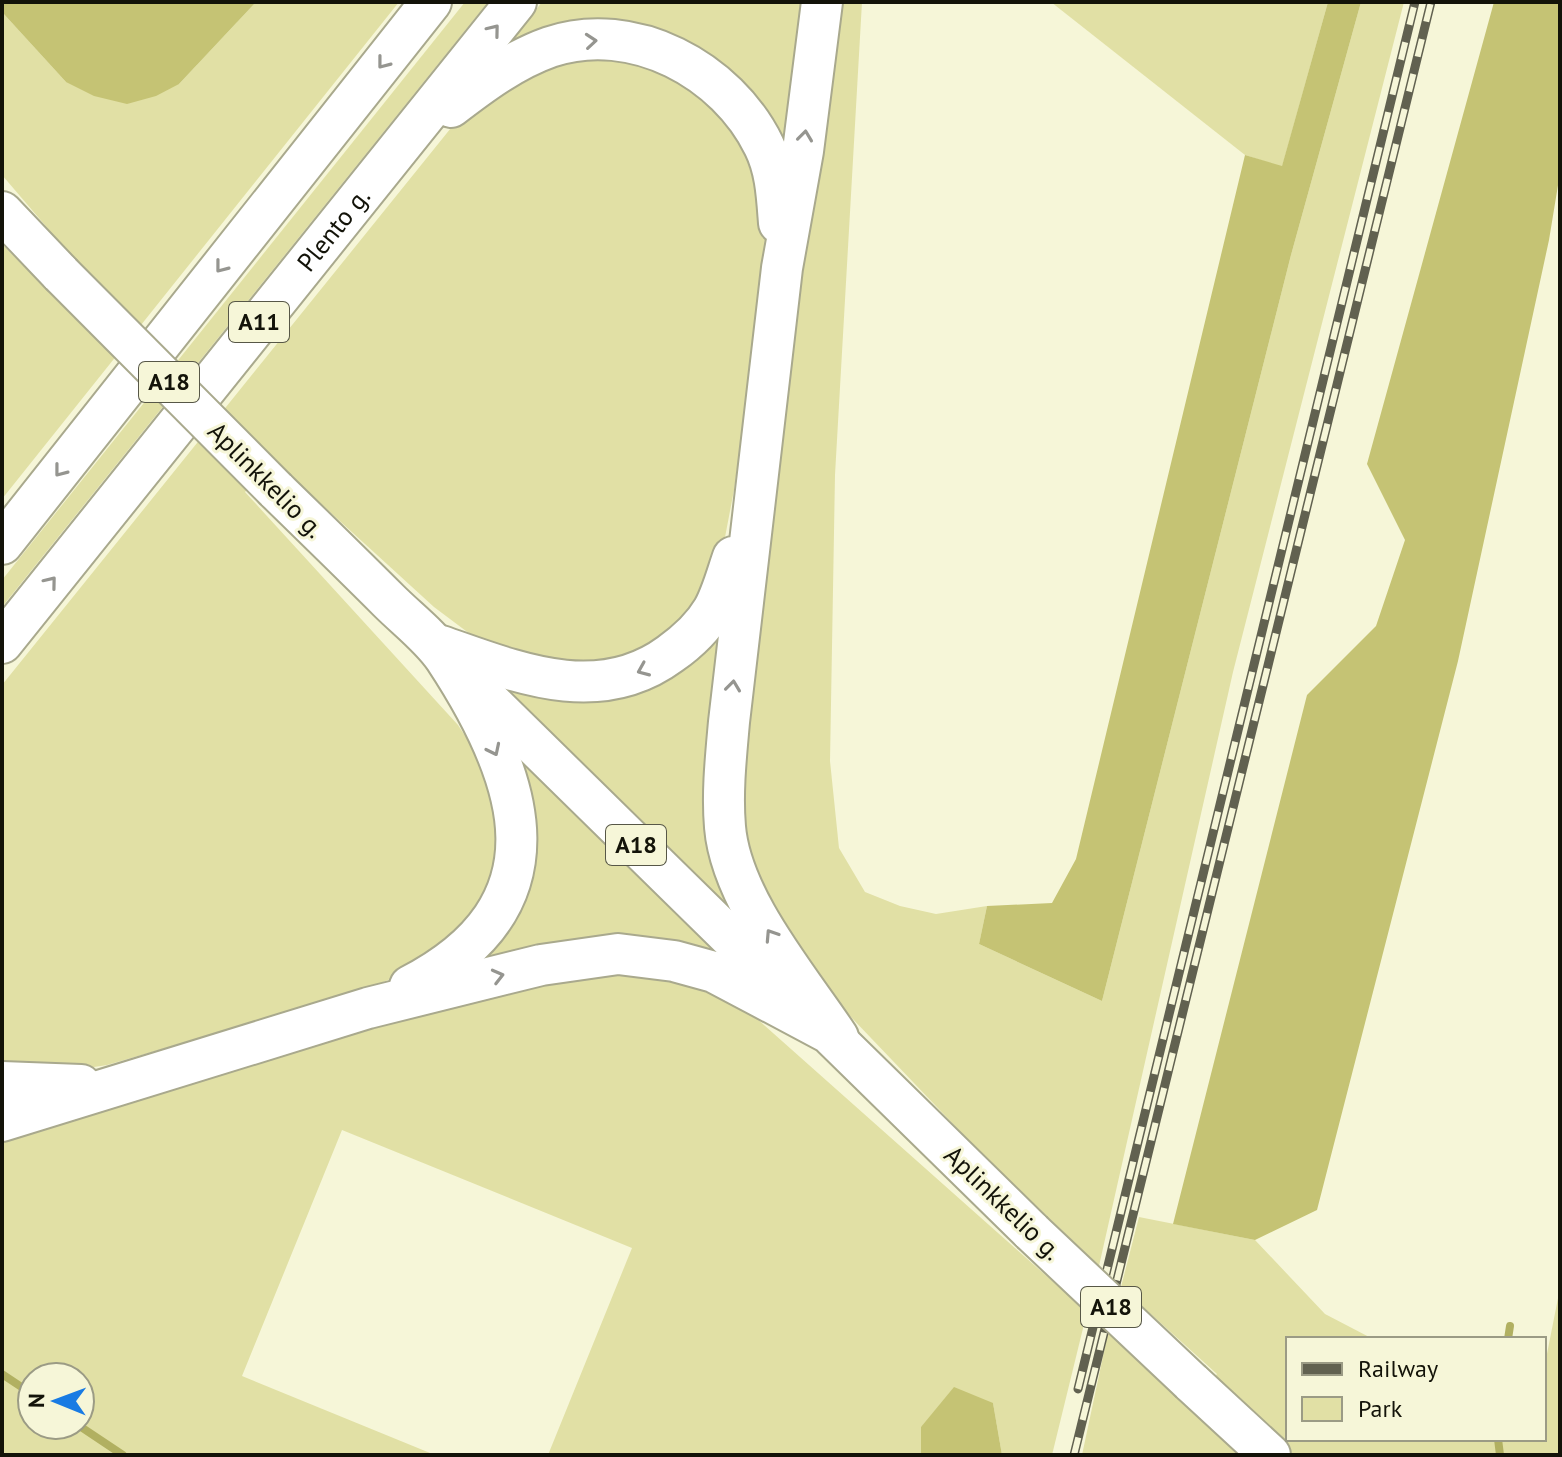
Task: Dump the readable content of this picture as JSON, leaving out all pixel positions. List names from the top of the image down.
{
  "streets": {
    "highway": [
      "Plento g.",
      "A11",
      "A18",
      "Aplinkkelio g."
    ]
  },
  "legend": ["Railway", "Park"],
  "north": "left"
}
